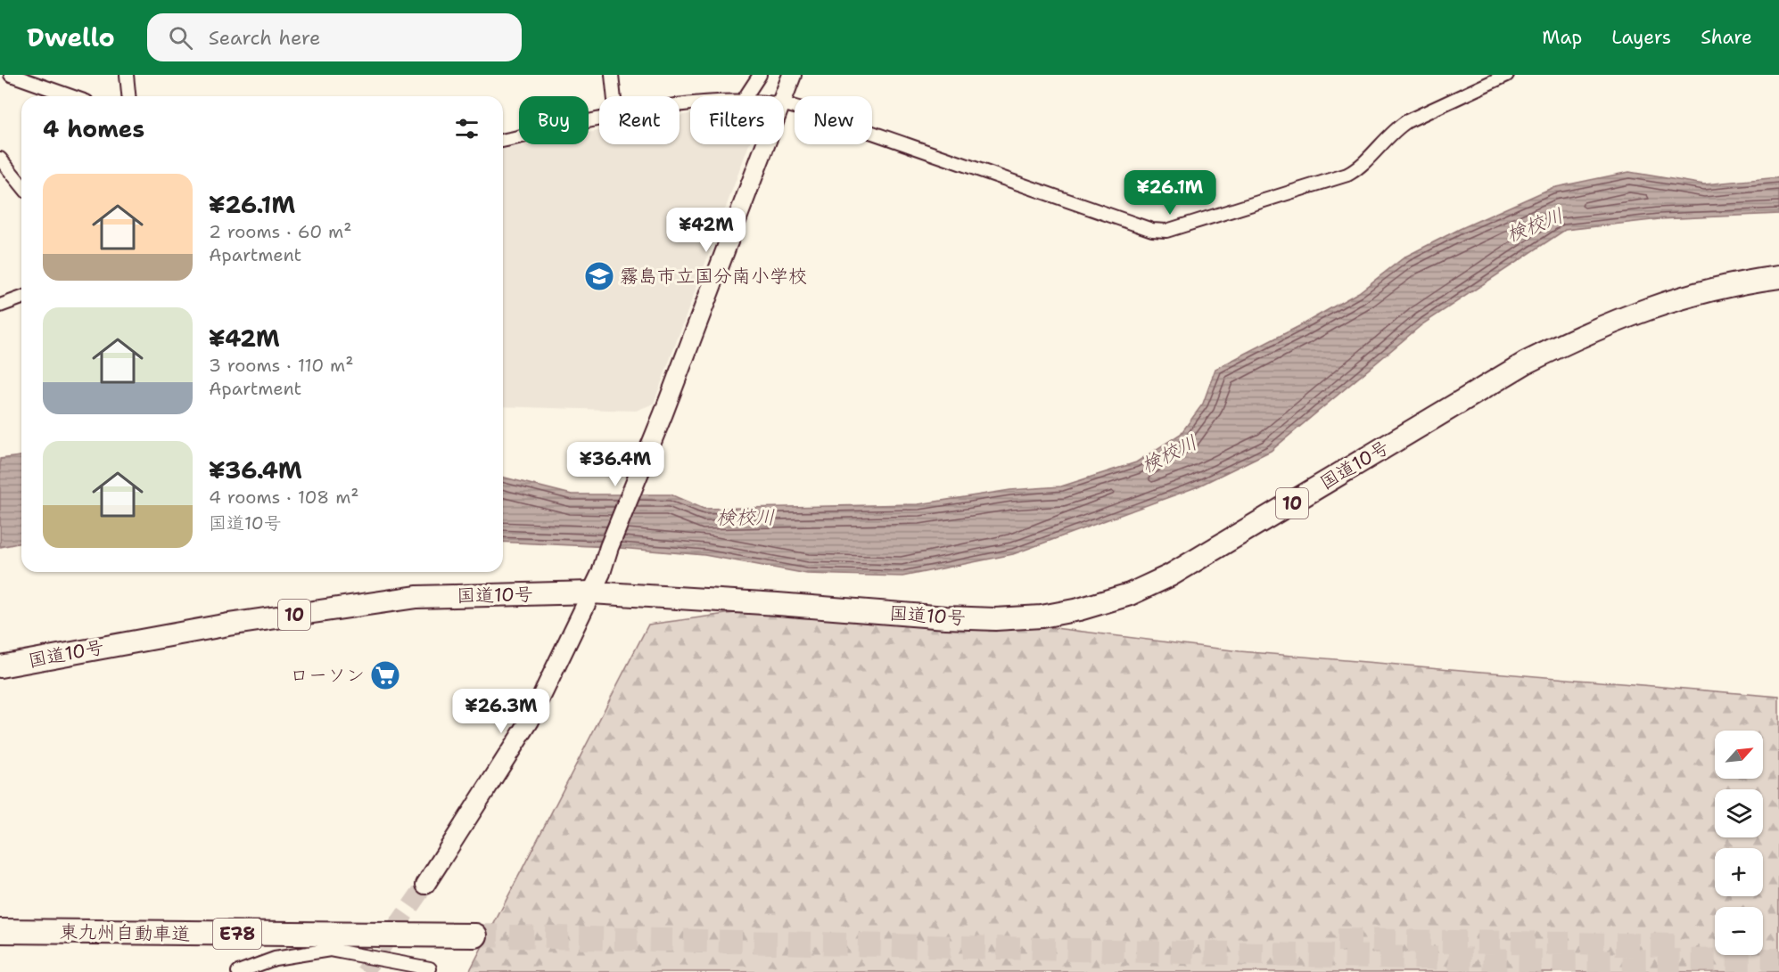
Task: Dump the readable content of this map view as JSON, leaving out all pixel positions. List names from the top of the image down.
{
  "streets": {
    "highway": [
      "国道10号",
      "10",
      "東九州自動車道",
      "E78"
    ]
  },
  "water": ["検校川"],
  "places": {
    "school or university": ["霧島市立国分南小学校"],
    "supermarket": ["ローソン"]
  },
  "north": "top right",
  "page": {
    "header": "Dwello",
    "search": "Search here",
    "nav": ["Map", "Layers", "Share"],
    "chip": [
      "Buy",
      "Rent",
      "Filters",
      "New"
    ],
    "heading": "4 homes",
    "list": [
      {
        "name": "¥26.1M",
        "note": "2 rooms · 60 m² · Apartment"
      },
      {
        "name": "¥42M",
        "note": "3 rooms · 110 m² · Apartment"
      },
      {
        "name": "¥36.4M",
        "note": "4 rooms · 108 m² · 国道10号"
      }
    ],
    "price": [
      "¥26.1M",
      "¥42M",
      "¥36.4M",
      "¥26.3M"
    ],
    "map_buttons": ["+", "−"]
  }
}
